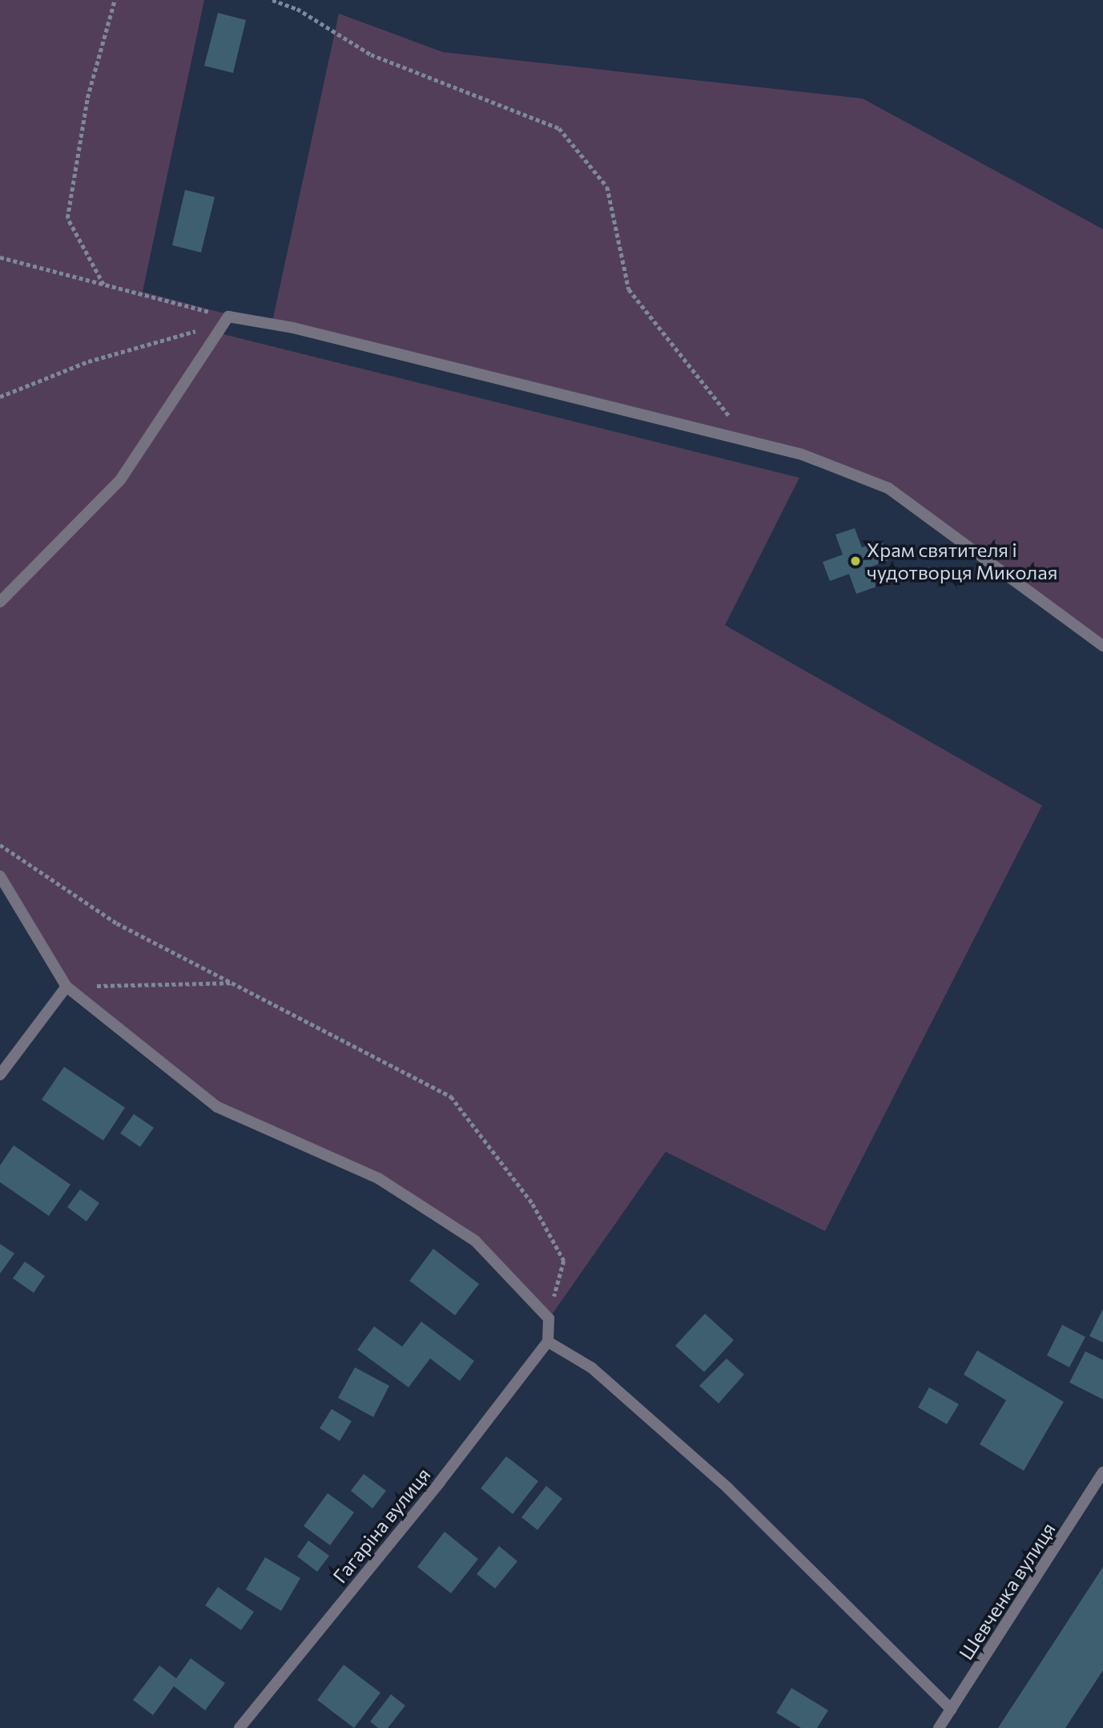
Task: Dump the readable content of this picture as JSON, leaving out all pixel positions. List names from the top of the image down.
{
  "streets": {
    "street": ["Гагаріна вулиця", "Шевченка вулиця"]
  },
  "places": ["Храм святителя і чудотворця Миколая"]
}
